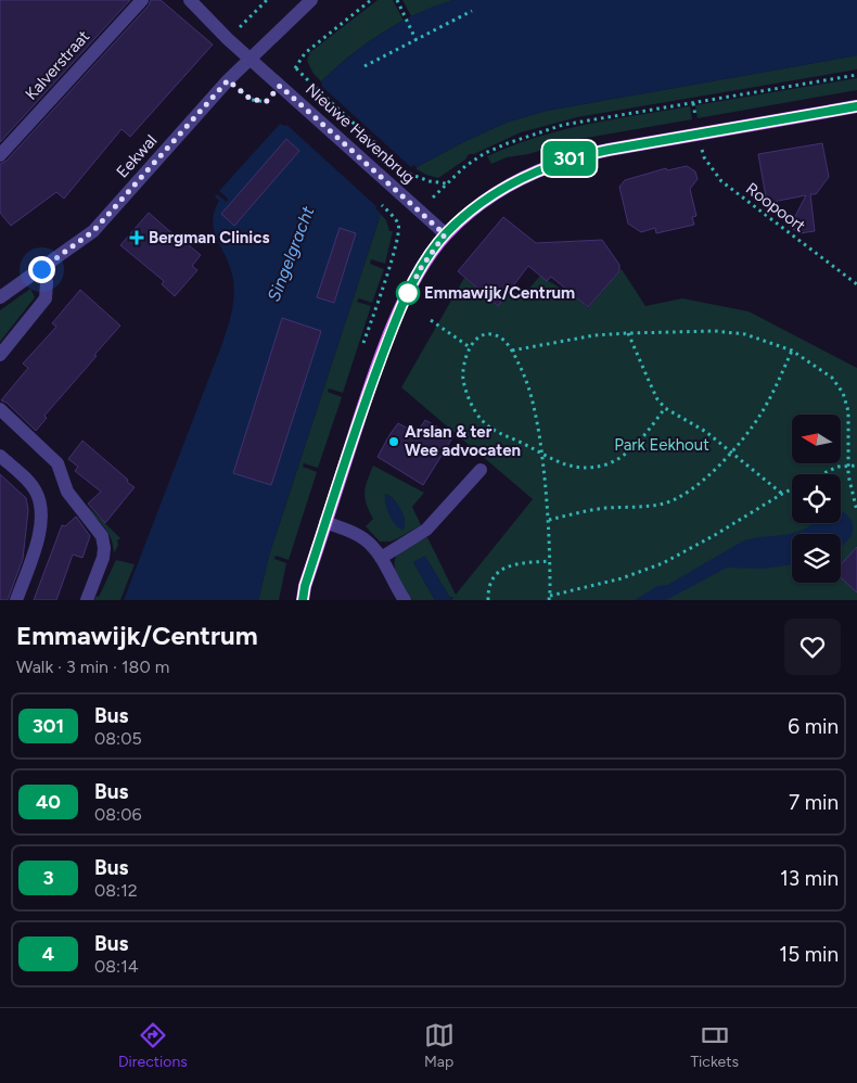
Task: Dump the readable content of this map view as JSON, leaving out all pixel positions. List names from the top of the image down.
{
  "streets": {
    "street": ["Kalverstraat", "Nieuwe Havenbrug", "Eekwal"],
    "path": ["Roopoort"]
  },
  "crossings": [
    ["Nieuwe Havenbrug", "Eekwal"]
  ],
  "water": ["Singelgracht"],
  "parks": ["Park Eekhout"],
  "places": {
    "health": ["Bergman Clinics"],
    "other": ["Emmawijk/Centrum", "Arslan & ter Wee advocaten"]
  },
  "lines": ["bus line 301"],
  "north": "left",
  "page": {
    "on_map": "301",
    "heading": ["Emmawijk/Centrum", "Walk · 3 min · 180 m"],
    "list": [
      {
        "mark": "301",
        "name": "Bus",
        "note": "08:05",
        "value": "6 min"
      },
      {
        "mark": "40",
        "name": "Bus",
        "note": "08:06",
        "value": "7 min"
      },
      {
        "mark": "3",
        "name": "Bus",
        "note": "08:12",
        "value": "13 min"
      },
      {
        "mark": "4",
        "name": "Bus",
        "note": "08:14",
        "value": "15 min"
      }
    ],
    "tabs": ["Directions", "Map", "Tickets"]
  }
}
